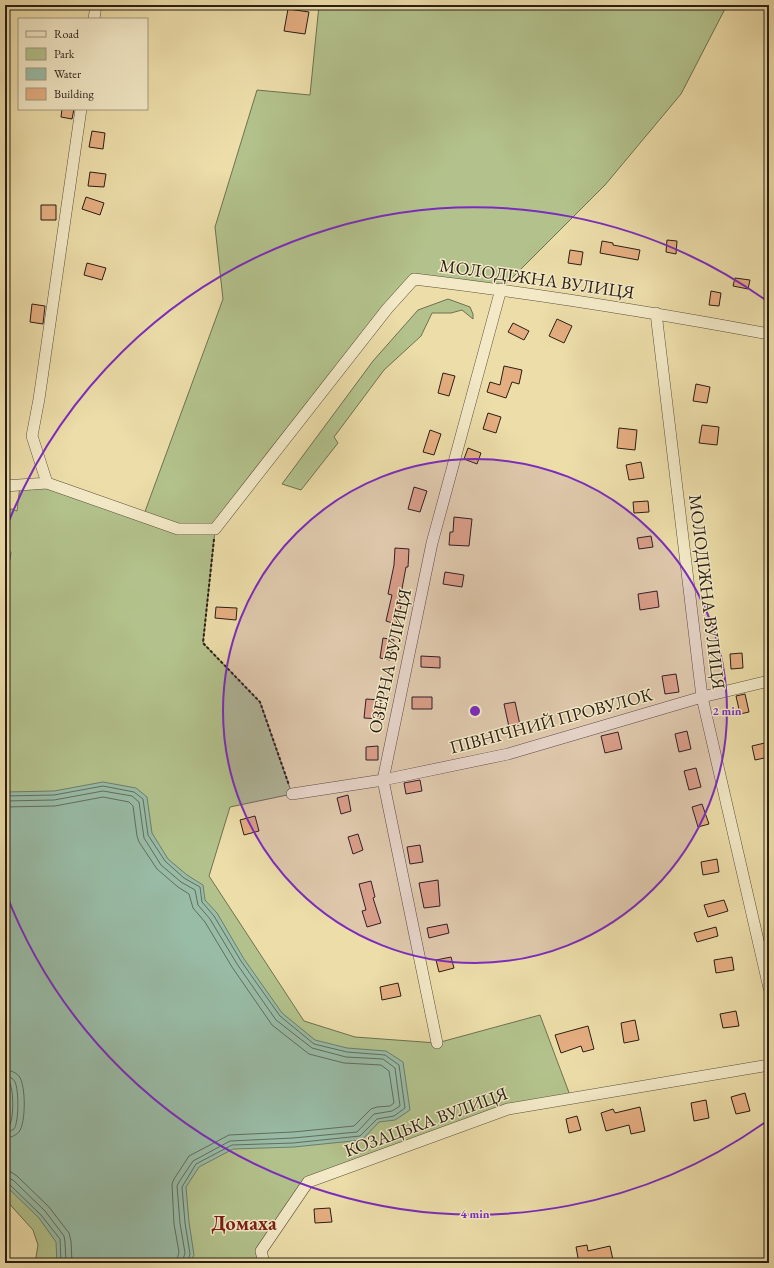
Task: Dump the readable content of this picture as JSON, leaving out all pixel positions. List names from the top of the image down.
{
  "streets": {
    "street": [
      "МОЛОДІЖНА ВУЛИЦЯ",
      "ОЗЕРНА ВУЛИЦЯ",
      "ПІВНІЧНИЙ ПРОВУЛОК",
      "КОЗАЦЬКА ВУЛИЦЯ"
    ]
  },
  "crossings": [
    ["МОЛОДІЖНА ВУЛИЦЯ", "ОЗЕРНА ВУЛИЦЯ"],
    ["МОЛОДІЖНА ВУЛИЦЯ", "ПІВНІЧНИЙ ПРОВУЛОК"],
    ["ОЗЕРНА ВУЛИЦЯ", "ПІВНІЧНИЙ ПРОВУЛОК"]
  ],
  "districts": ["Домаха"],
  "legend": [
    "Road",
    "Park",
    "Water",
    "Building"
  ],
  "rings": ["2 min", "4 min"]
}
